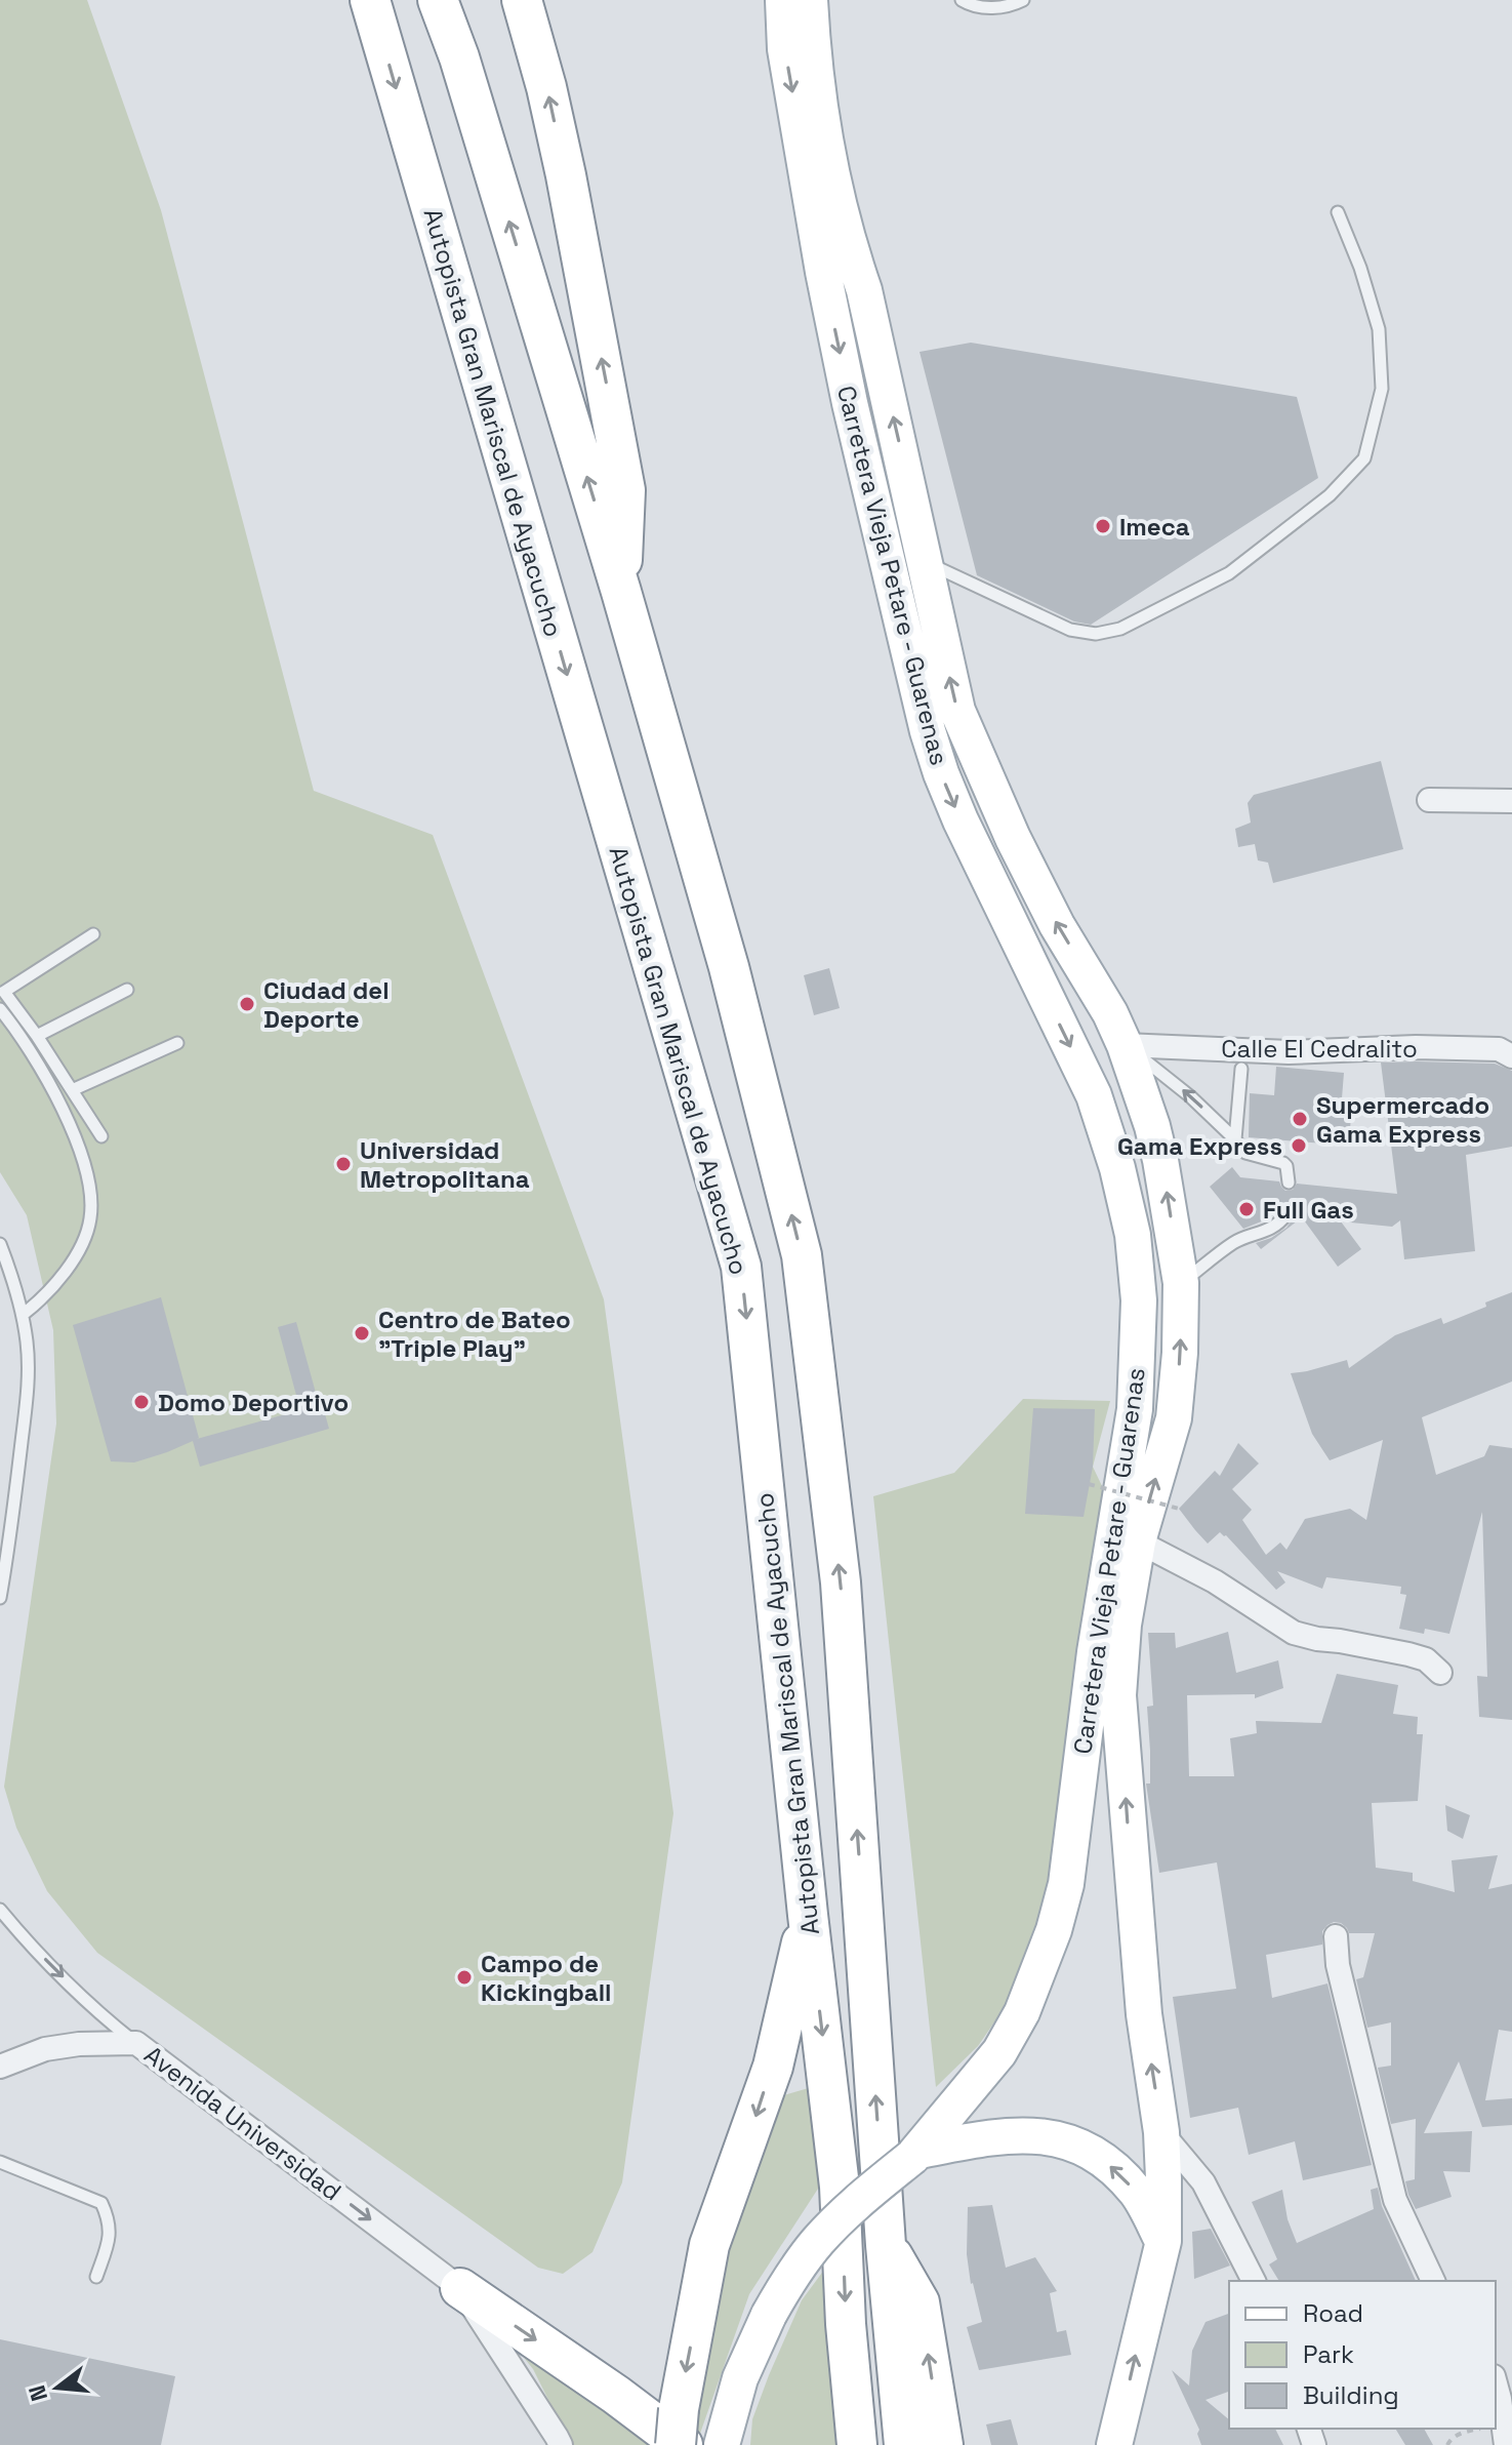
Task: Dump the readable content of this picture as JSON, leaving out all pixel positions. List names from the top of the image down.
{
  "streets": {
    "highway": ["Autopista Gran Mariscal de Ayacucho"],
    "main road": ["Carretera Vieja Petare - Guarenas"],
    "street": ["Calle El Cedralito", "Avenida Universidad"]
  },
  "crossings": [
    ["Carretera Vieja Petare - Guarenas", "Calle El Cedralito"]
  ],
  "one_way": ["Avenida Universidad"],
  "places": [
    "Imeca",
    "Ciudad del Deporte",
    "Supermercado Gama Express",
    "Gama Express",
    "Universidad Metropolitana",
    "Full Gas",
    "Centro de Bateo \"Triple Play\"",
    "Domo Deportivo",
    "Campo de Kickingball"
  ],
  "legend": ["Road", "Park", "Building"],
  "north": "left"
}
